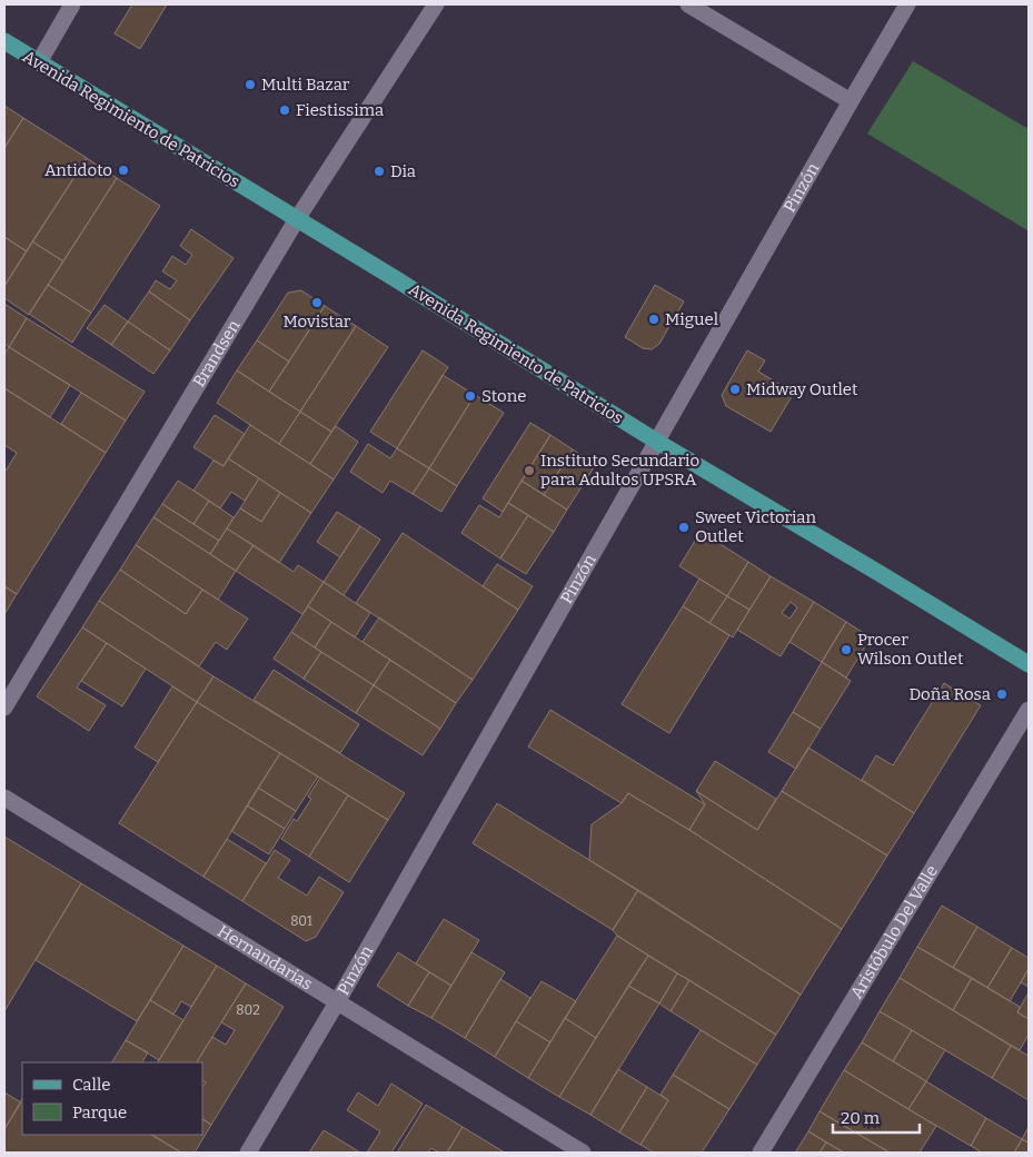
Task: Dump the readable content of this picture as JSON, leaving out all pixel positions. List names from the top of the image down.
{
  "streets": {
    "main road": ["Avenida Regimiento de Patricios"],
    "street": [
      "Pinzón",
      "Brandsen",
      "Aristóbulo Del Valle",
      "Hernandarias"
    ]
  },
  "crossings": [
    ["Avenida Regimiento de Patricios", "Pinzón"],
    ["Avenida Regimiento de Patricios", "Brandsen"],
    ["Pinzón", "Hernandarias"]
  ],
  "places": [
    "Multi Bazar",
    "Fiestissima",
    "Antidoto",
    "Dia",
    "Movistar",
    "Miguel",
    "Midway Outlet",
    "Stone",
    "Instituto Secundario para Adultos UPSRA",
    "Sweet Victorian Outlet",
    "Procer Wilson Outlet",
    "Doña Rosa"
  ],
  "house_numbers": ["801", "802"],
  "legend": ["Calle", "Parque"],
  "scale_bar": "20 m"
}
